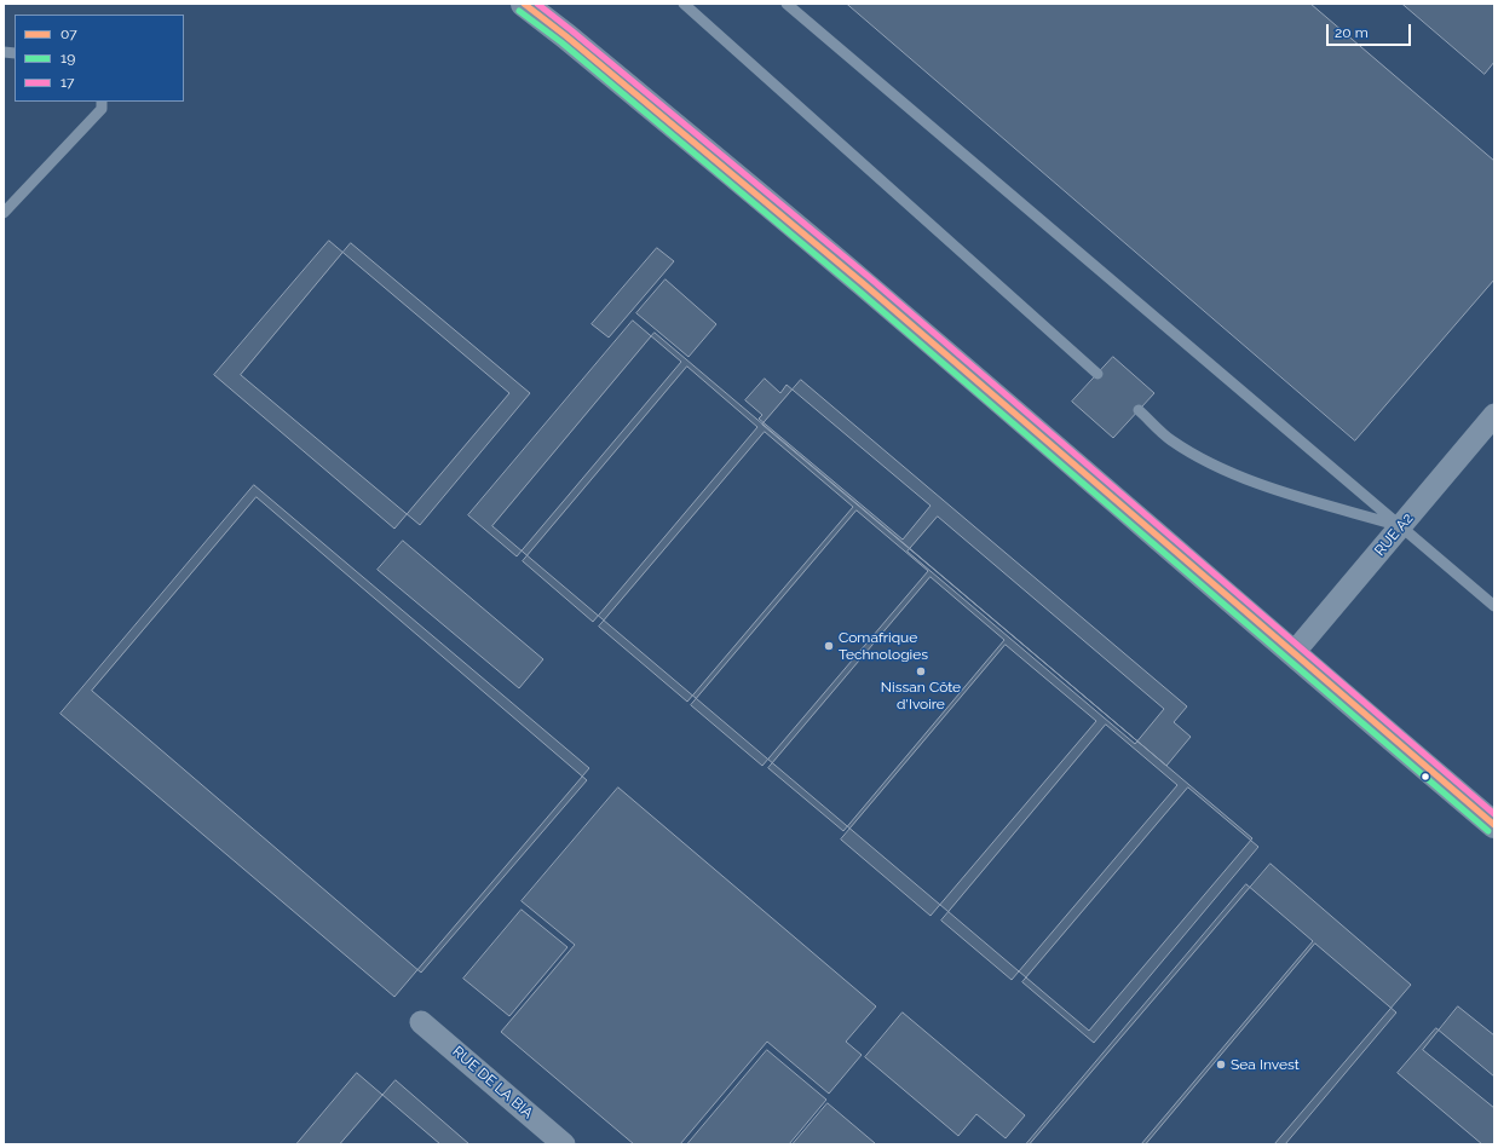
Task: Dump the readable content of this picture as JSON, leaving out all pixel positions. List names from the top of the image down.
{
  "streets": {
    "street": ["RUE A2", "RUE DE LA BIA"]
  },
  "places": ["Comafrique Technologies", "Nissan Côte d'Ivoire", "Sea Invest"],
  "lines": ["transit line 07", "transit line 17", "transit line 19"],
  "legend": ["07", "19", "17"],
  "scale_bar": "20 m"
}
